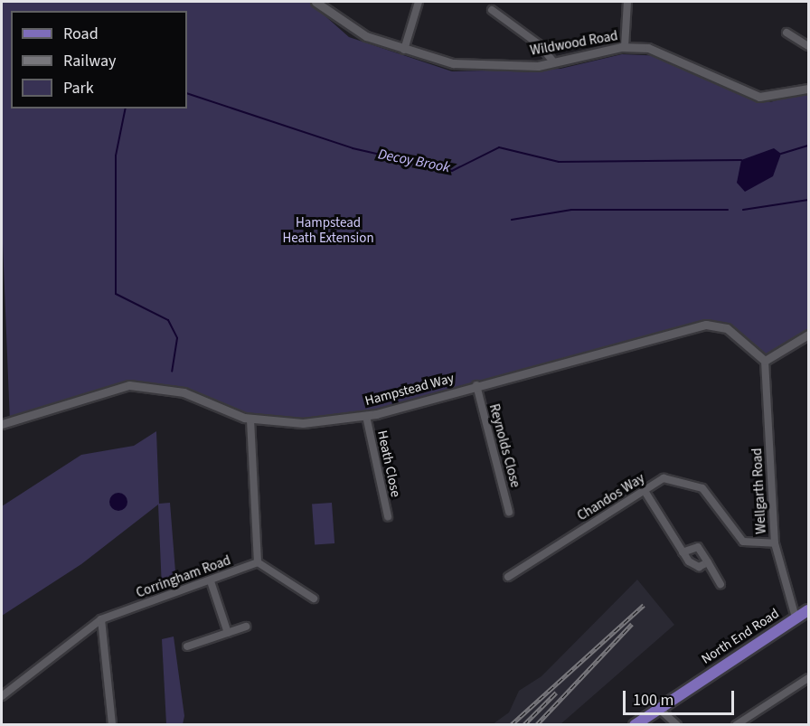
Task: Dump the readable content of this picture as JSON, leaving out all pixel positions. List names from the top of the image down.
{
  "streets": {
    "main road": ["North End Road"],
    "street": [
      "Wildwood Road",
      "Hampstead Way",
      "Reynolds Close",
      "Heath Close",
      "Wellgarth Road",
      "Chandos Way",
      "Corringham Road"
    ]
  },
  "crossings": [
    ["Hampstead Way", "Reynolds Close"],
    ["Hampstead Way", "Heath Close"],
    ["Hampstead Way", "Wellgarth Road"],
    ["Wellgarth Road", "Chandos Way"],
    ["Wellgarth Road", "North End Road"]
  ],
  "water": ["Decoy Brook"],
  "parks": ["Hampstead Heath Extension"],
  "legend": ["Road", "Railway", "Park"],
  "scale_bar": "100 m"
}
